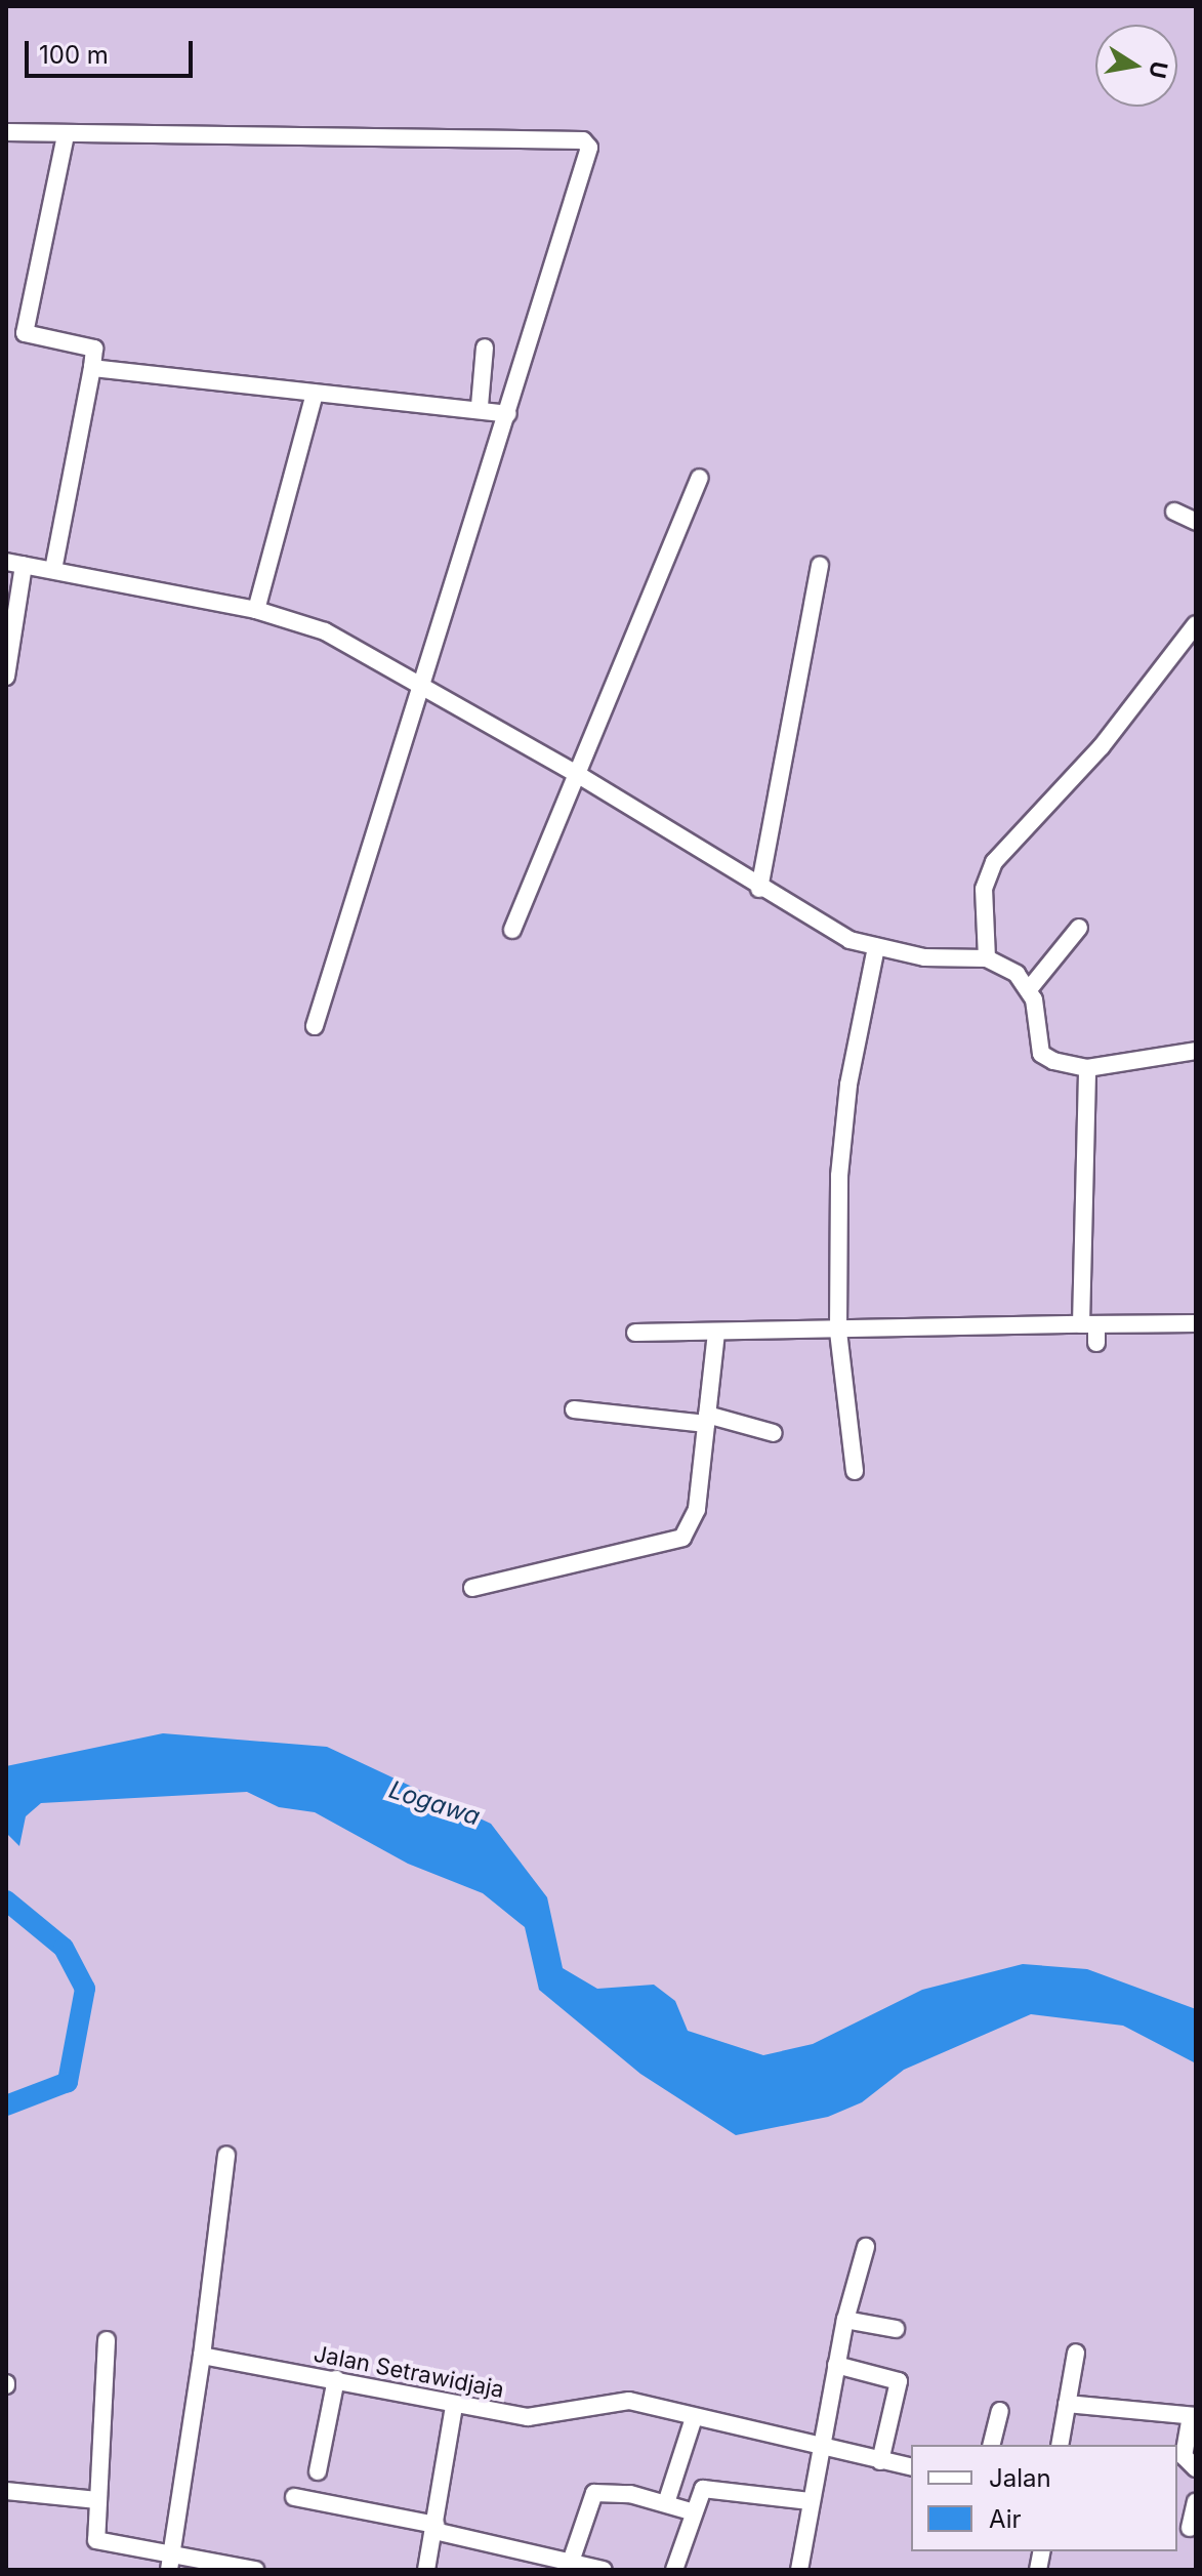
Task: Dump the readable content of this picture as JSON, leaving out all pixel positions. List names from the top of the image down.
{
  "streets": {
    "street": ["Jalan Setrawidjaja"]
  },
  "water": ["Logawa"],
  "legend": ["Jalan", "Air"],
  "scale_bar": "100 m",
  "north": "right"
}
